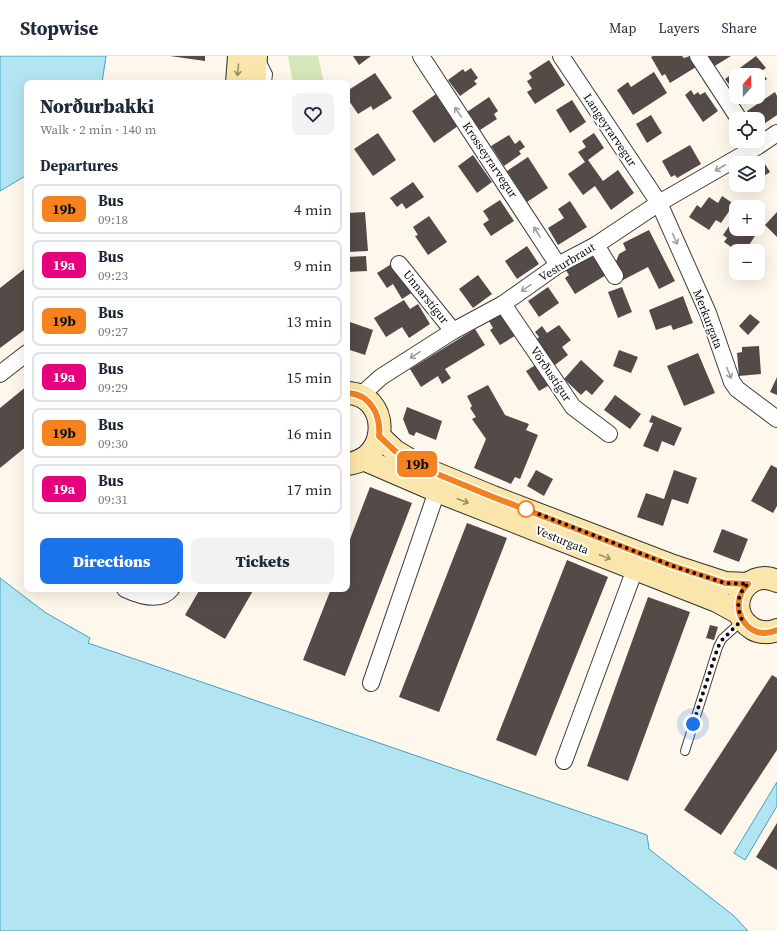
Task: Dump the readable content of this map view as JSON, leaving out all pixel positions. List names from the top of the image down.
{
  "streets": {
    "main road": ["Vesturgata"],
    "street": [
      "Langeyrarvegur",
      "Krosseyrarvegur",
      "Vesturbraut",
      "Unnarstígur",
      "Merkurgata",
      "Vörðustígur"
    ]
  },
  "crossings": [
    ["Langeyrarvegur", "Vesturbraut"],
    ["Langeyrarvegur", "Merkurgata"],
    ["Krosseyrarvegur", "Vesturbraut"],
    ["Vesturbraut", "Unnarstígur"],
    ["Vesturbraut", "Merkurgata"],
    ["Vesturbraut", "Vörðustígur"]
  ],
  "one_way": ["Krosseyrarvegur", "Vesturbraut", "Merkurgata"],
  "lines": ["bus line 19b"],
  "north": "top",
  "page": {
    "header": "Stopwise",
    "nav": ["Map", "Layers", "Share"],
    "on_map": "19b",
    "map_buttons": ["+", "−"],
    "heading": [
      ["Norðurbakki", "Walk · 2 min · 140 m"],
      "Departures"
    ],
    "list": [
      {
        "mark": "19b",
        "name": "Bus",
        "note": "09:18",
        "value": "4 min"
      },
      {
        "mark": "19a",
        "name": "Bus",
        "note": "09:23",
        "value": "9 min"
      },
      {
        "mark": "19b",
        "name": "Bus",
        "note": "09:27",
        "value": "13 min"
      },
      {
        "mark": "19a",
        "name": "Bus",
        "note": "09:29",
        "value": "15 min"
      },
      {
        "mark": "19b",
        "name": "Bus",
        "note": "09:30",
        "value": "16 min"
      },
      {
        "mark": "19a",
        "name": "Bus",
        "note": "09:31",
        "value": "17 min"
      }
    ],
    "buttons": ["Directions", "Tickets"]
  }
}
